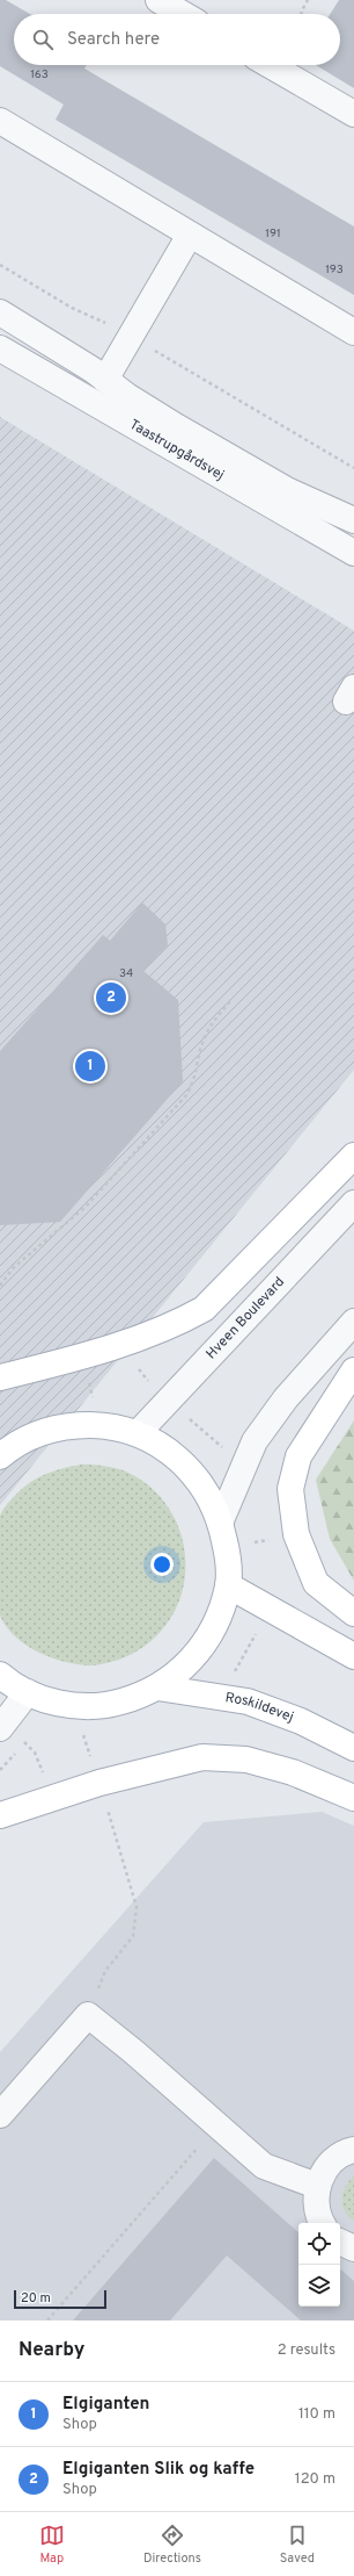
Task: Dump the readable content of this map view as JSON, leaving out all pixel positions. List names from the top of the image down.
{
  "streets": {
    "main road": ["Roskildevej"],
    "street": ["Taastrupgårdsvej", "Hveen Boulevard"]
  },
  "house_numbers": [
    "163",
    "191",
    "193",
    "34"
  ],
  "scale_bar": "20 m",
  "page": {
    "search": "Search here",
    "pins": ["2", "1"],
    "scale": "20 m",
    "heading": ["Nearby", "2 results"],
    "list": [
      {
        "mark": "1",
        "name": "Elgiganten",
        "note": "Shop",
        "value": "110 m"
      },
      {
        "mark": "2",
        "name": "Elgiganten Slik og kaffe",
        "note": "Shop",
        "value": "120 m"
      }
    ],
    "nav": ["Map", "Directions", "Saved"]
  }
}
